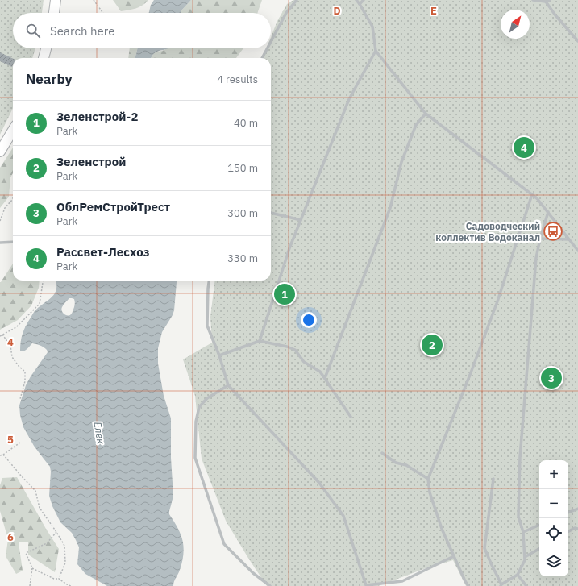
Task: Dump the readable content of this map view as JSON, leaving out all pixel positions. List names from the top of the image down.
{
  "water": ["Елек"],
  "places": {
    "bus stop": ["Садоводческий коллектив Водоканал"]
  },
  "north": "top right",
  "page": {
    "search": "Search here",
    "heading": ["Nearby", "4 results"],
    "list": [
      {
        "mark": "1",
        "name": "Зеленстрой-2",
        "note": "Park",
        "value": "40 m"
      },
      {
        "mark": "2",
        "name": "Зеленстрой",
        "note": "Park",
        "value": "150 m"
      },
      {
        "mark": "3",
        "name": "ОблРемСтройТрест",
        "note": "Park",
        "value": "300 m"
      },
      {
        "mark": "4",
        "name": "Рассвет-Лесхоз",
        "note": "Park",
        "value": "330 m"
      }
    ],
    "pins": [
      "4",
      "1",
      "2",
      "3"
    ],
    "map_buttons": ["+", "−"]
  },
  "grid": {
    "columns": ["D", "E"],
    "rows": ["4", "5", "6"]
  }
}
